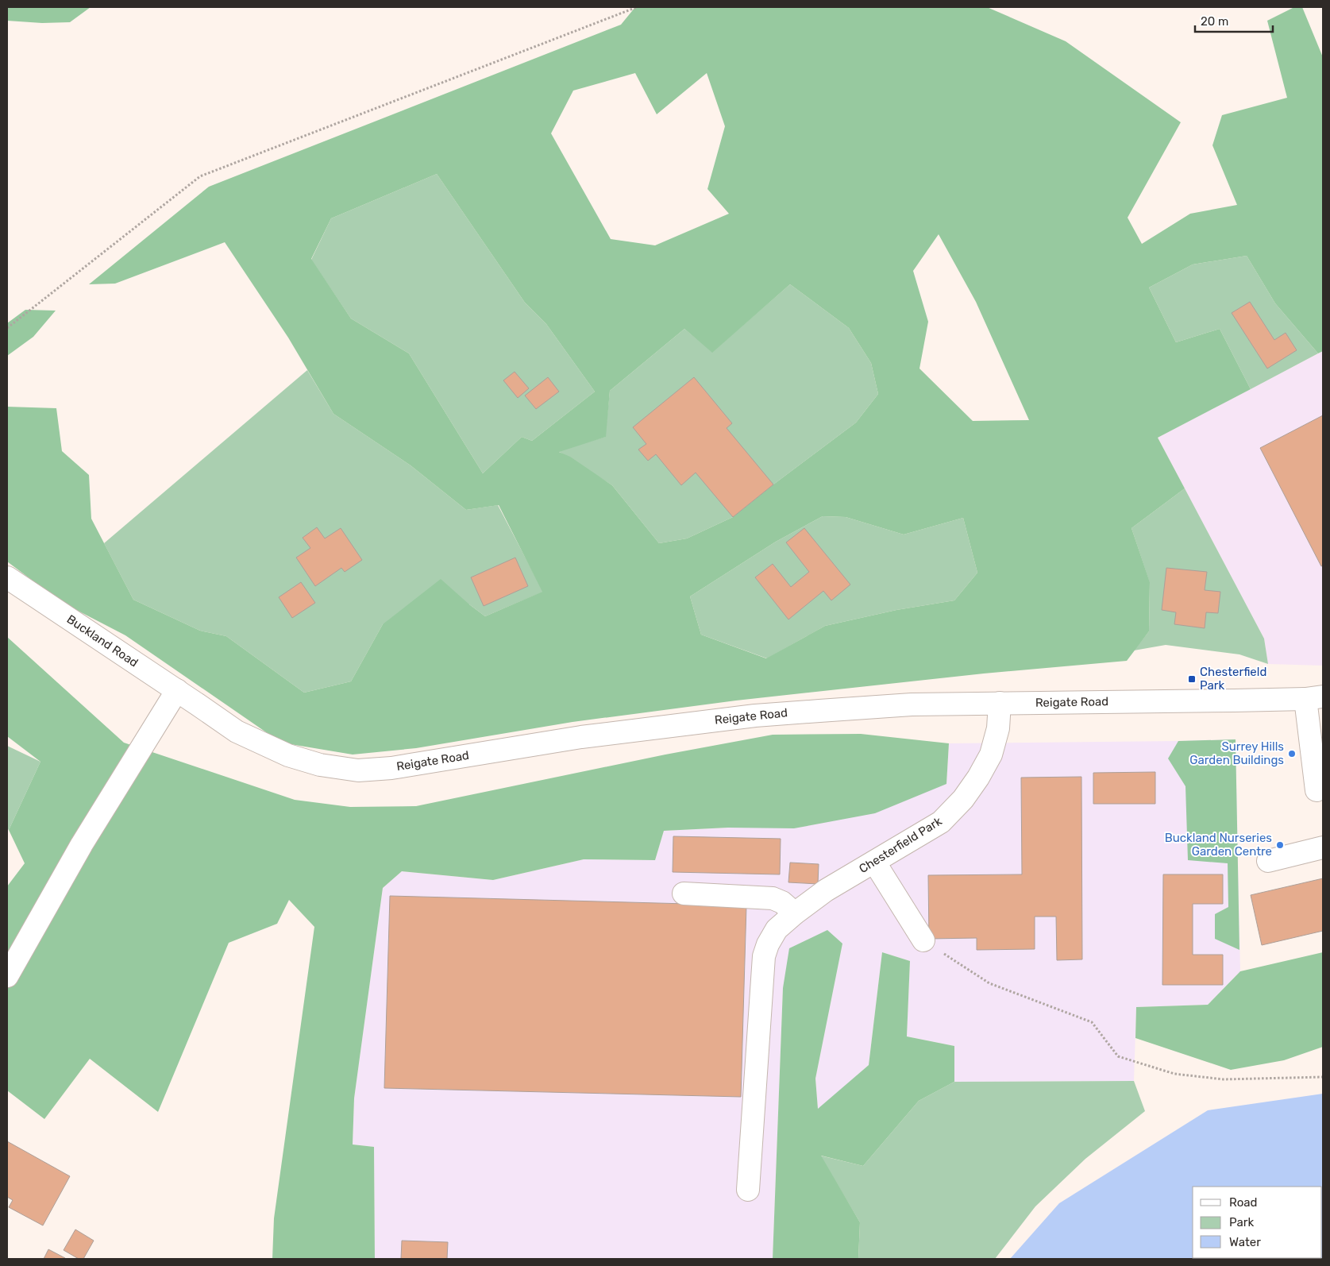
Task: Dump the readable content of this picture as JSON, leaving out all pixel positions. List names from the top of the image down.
{
  "streets": {
    "main road": ["Buckland Road", "Reigate Road", "Chesterfield Park"]
  },
  "crossings": [
    ["Buckland Road", "Reigate Road"],
    ["Reigate Road", "Chesterfield Park"]
  ],
  "places": {
    "transit": ["Chesterfield Park"],
    "other": ["Surrey Hills Garden Buildings", "Buckland Nurseries Garden Centre"]
  },
  "legend": ["Road", "Park", "Water"],
  "scale_bar": "20 m"
}
